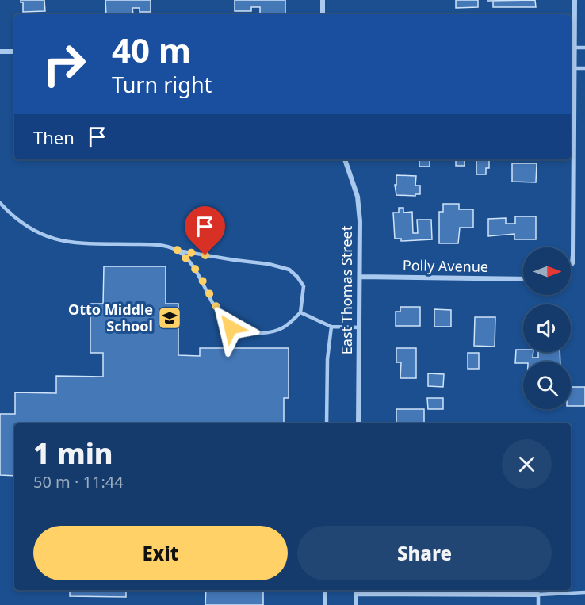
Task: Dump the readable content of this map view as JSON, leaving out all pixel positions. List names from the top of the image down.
{
  "streets": {
    "street": ["Polly Avenue", "East Thomas Street"]
  },
  "crossings": [
    ["Polly Avenue", "East Thomas Street"]
  ],
  "places": {
    "school or university": ["Otto Middle School"]
  },
  "north": "right",
  "page": {
    "turn": ["40 m", "Turn right"],
    "then": "Then",
    "heading": ["1 min", "50 m · 11:44"],
    "buttons": ["Exit", "Share"]
  }
}
